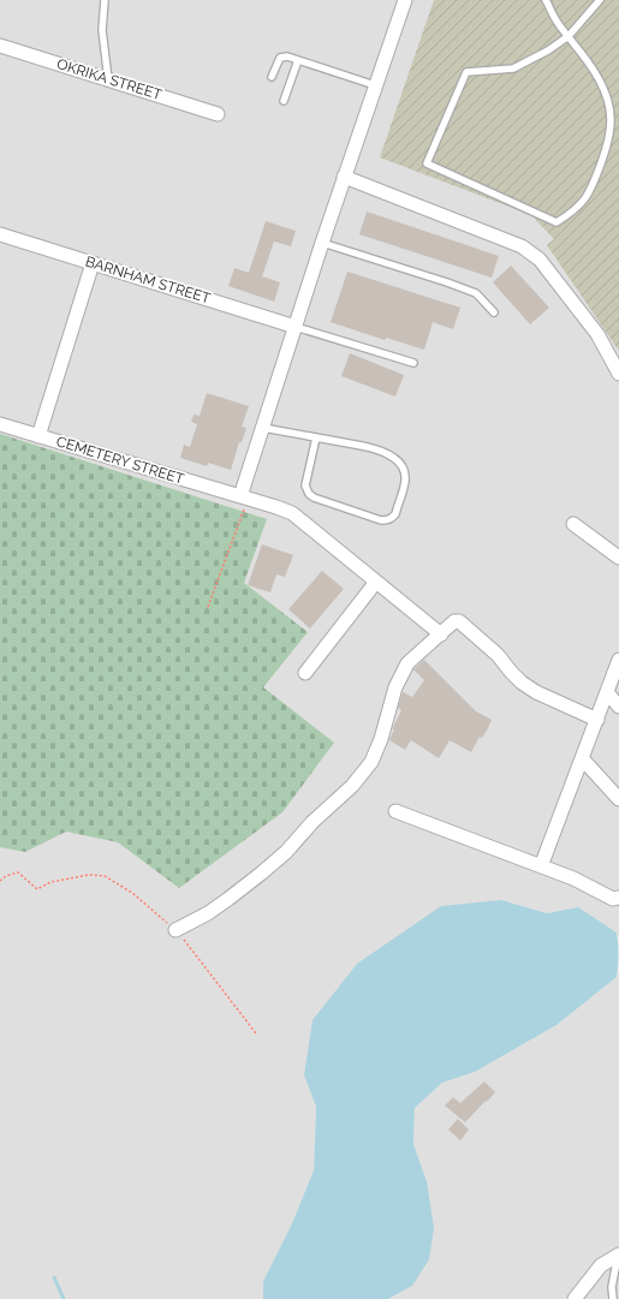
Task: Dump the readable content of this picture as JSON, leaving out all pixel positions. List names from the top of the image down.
{
  "streets": {
    "street": ["OKRIKA STREET", "BARNHAM STREET", "CEMETERY STREET"]
  }
}
